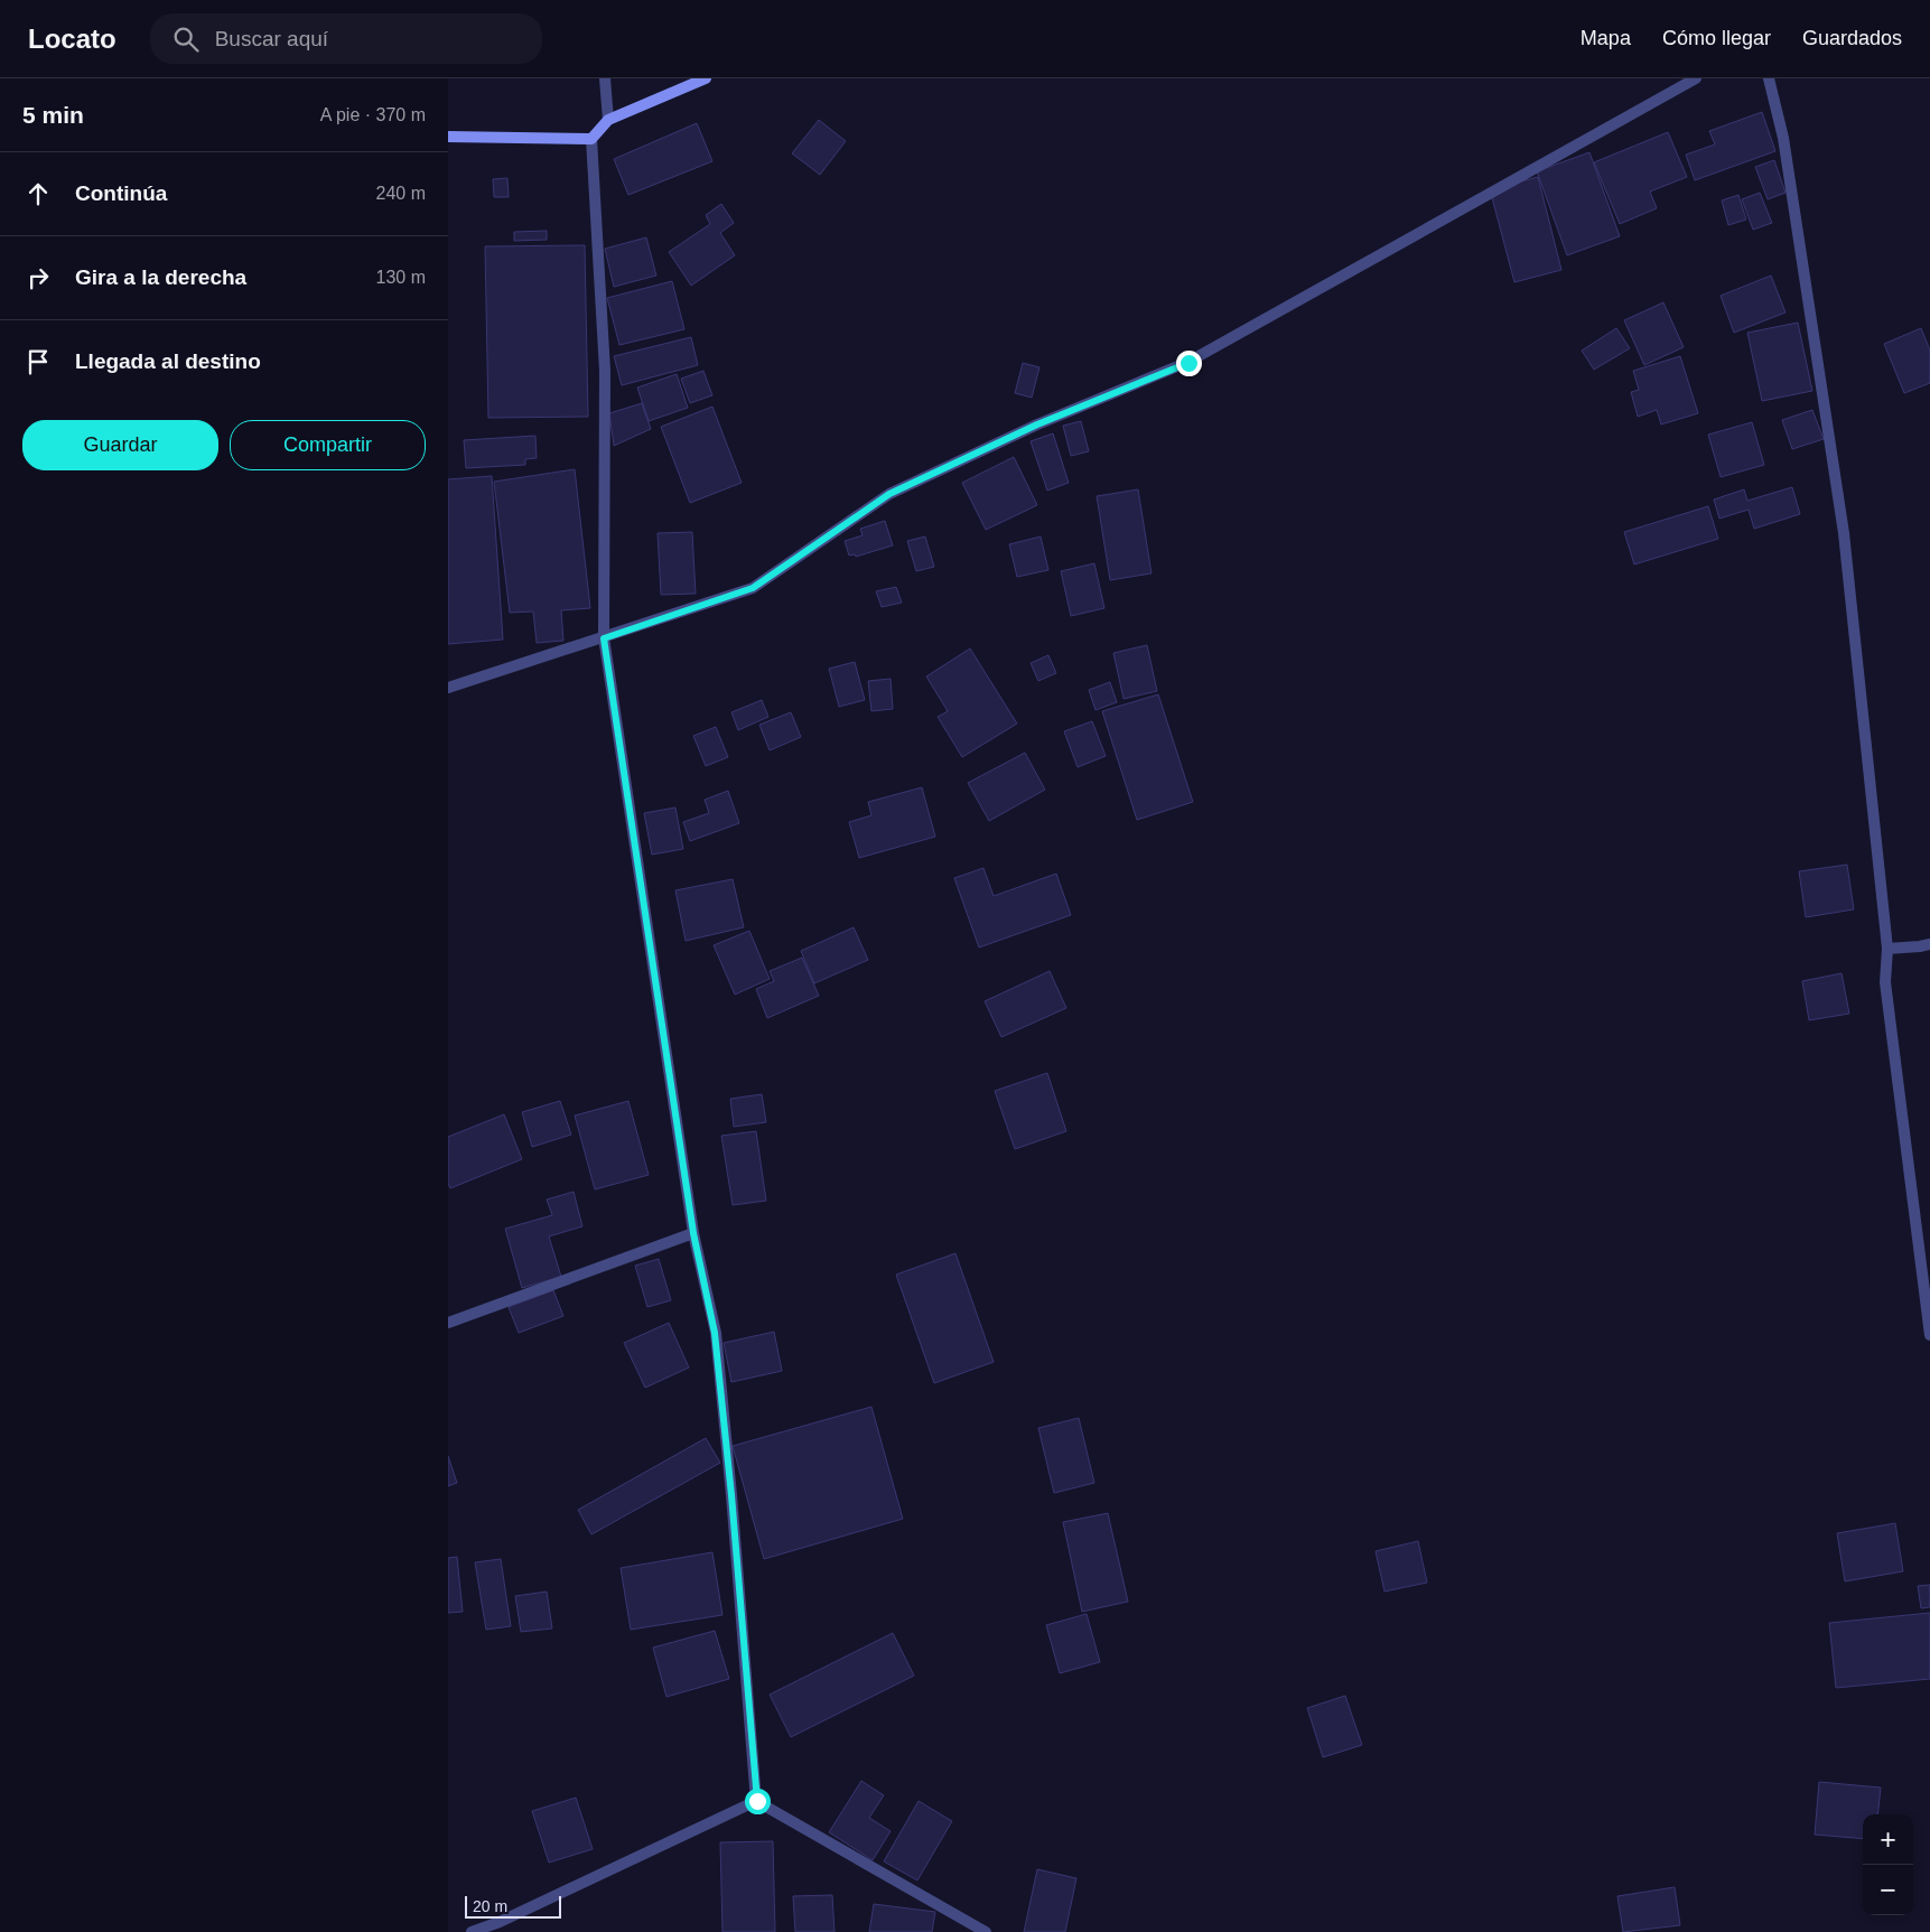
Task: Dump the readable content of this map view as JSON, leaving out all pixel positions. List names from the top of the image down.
{
  "scale_bar": "20 m",
  "page": {
    "header": "Locato",
    "search": "Buscar aquí",
    "nav": ["Mapa", "Cómo llegar", "Guardados"],
    "heading": ["5 min", "A pie · 370 m"],
    "list": [
      ["Continúa", "240 m"],
      ["Gira a la derecha", "130 m"],
      "Llegada al destino"
    ],
    "buttons": ["Guardar", "Compartir"],
    "map_buttons": ["+", "−"],
    "scale": "20 m"
  }
}
